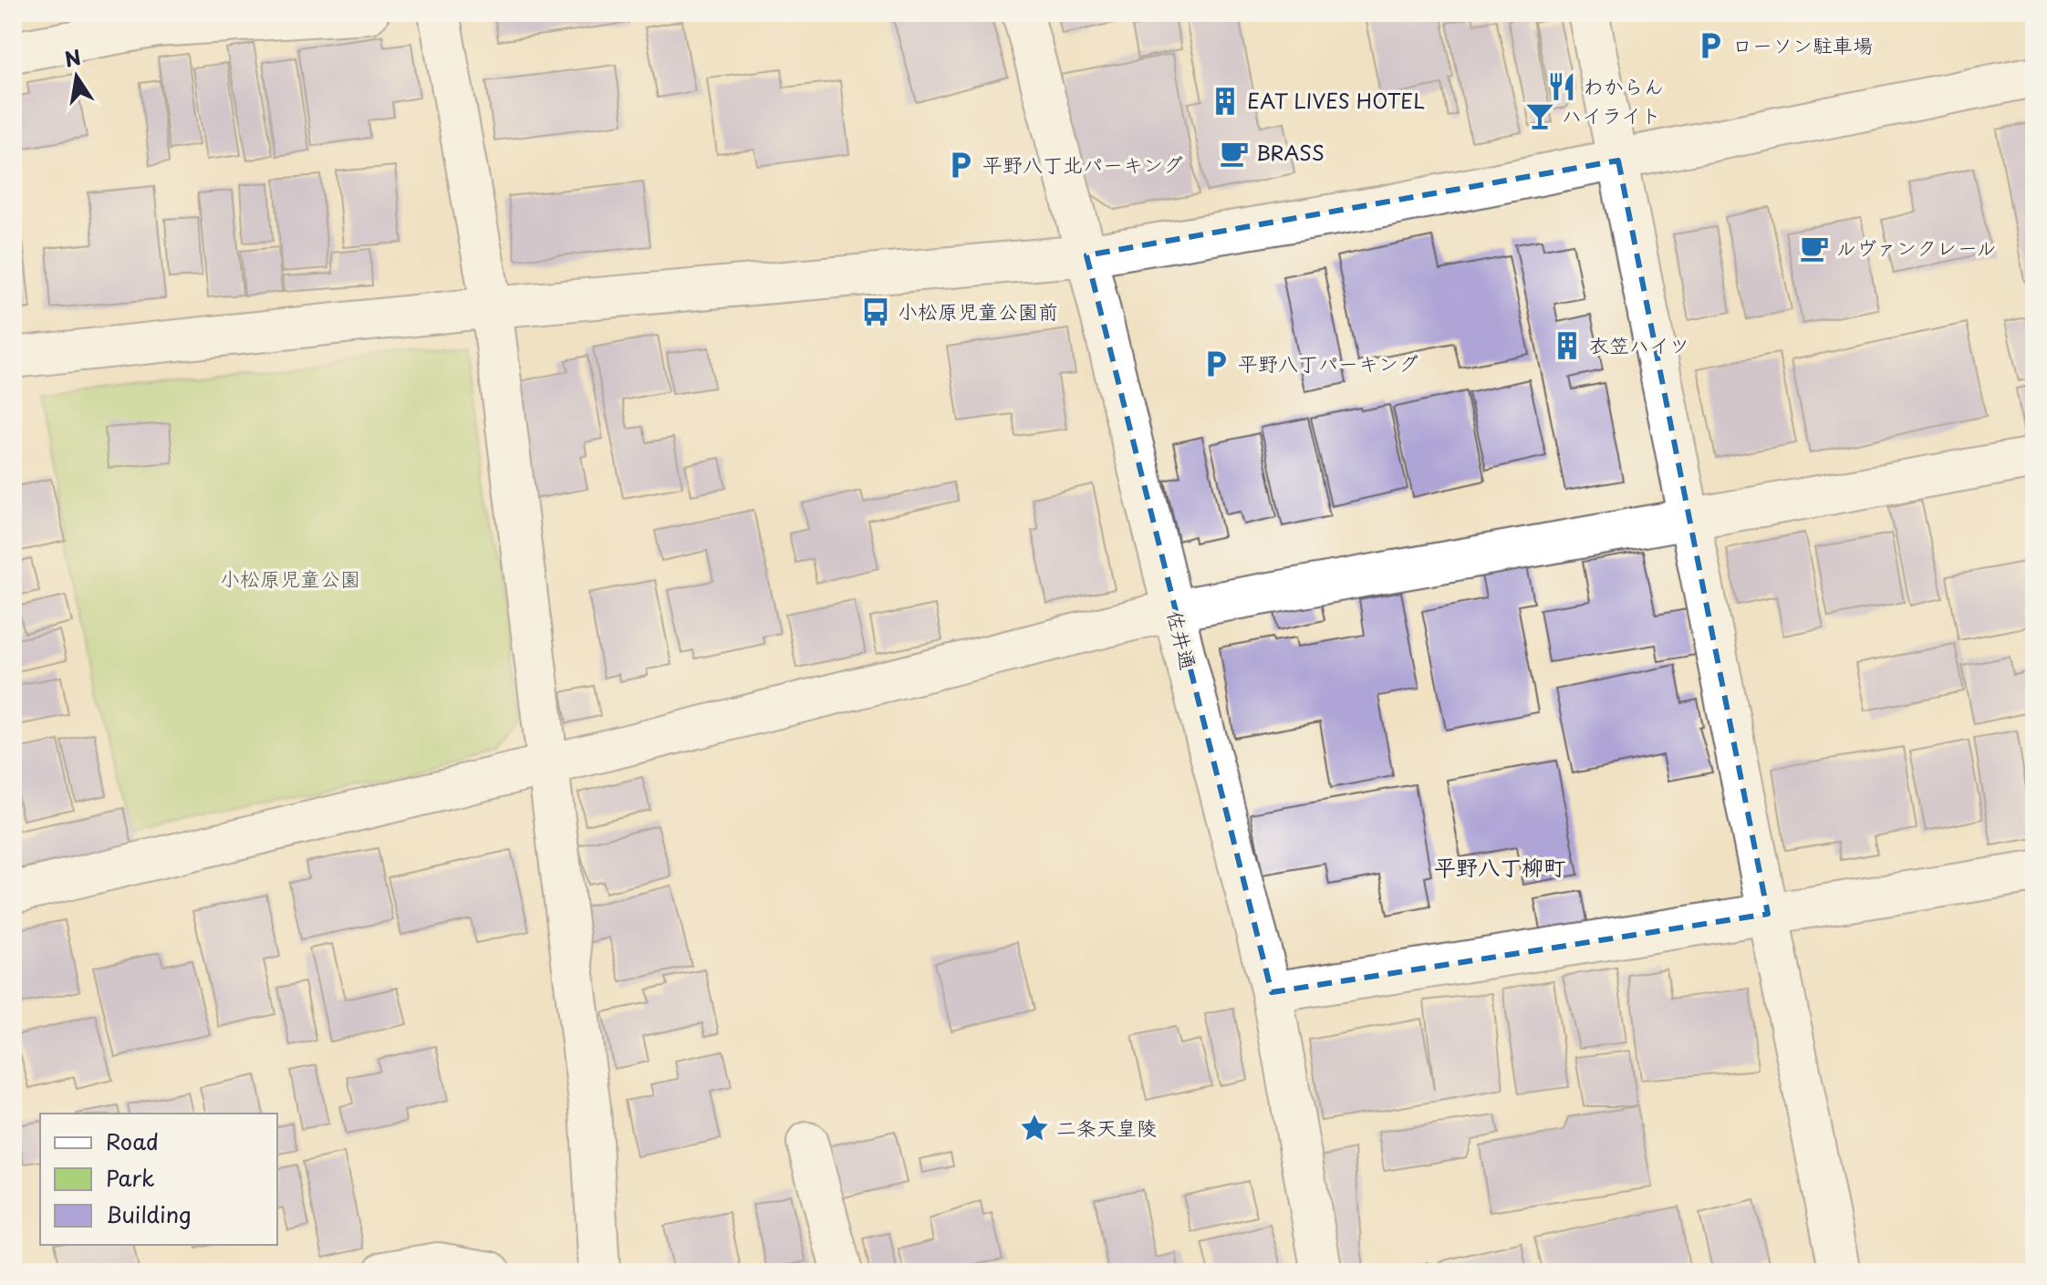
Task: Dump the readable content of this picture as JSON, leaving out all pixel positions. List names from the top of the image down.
{
  "streets": {
    "street": ["佐井通"]
  },
  "districts": ["平野八丁柳町"],
  "parks": ["小松原児童公園"],
  "places": {
    "parking": ["ローソン駐車場", "平野八丁北パーキング", "平野八丁パーキング"],
    "restaurant": ["わからん"],
    "building": ["EAT LIVES HOTEL", "衣笠ハイツ"],
    "bar": ["ハイライト"],
    "cafe": ["BRASS", "ルヴァンクレール"],
    "bus stop": ["小松原児童公園前"],
    "place": ["二条天皇陵"]
  },
  "legend": ["Road", "Park", "Building"],
  "north": "top"
}
